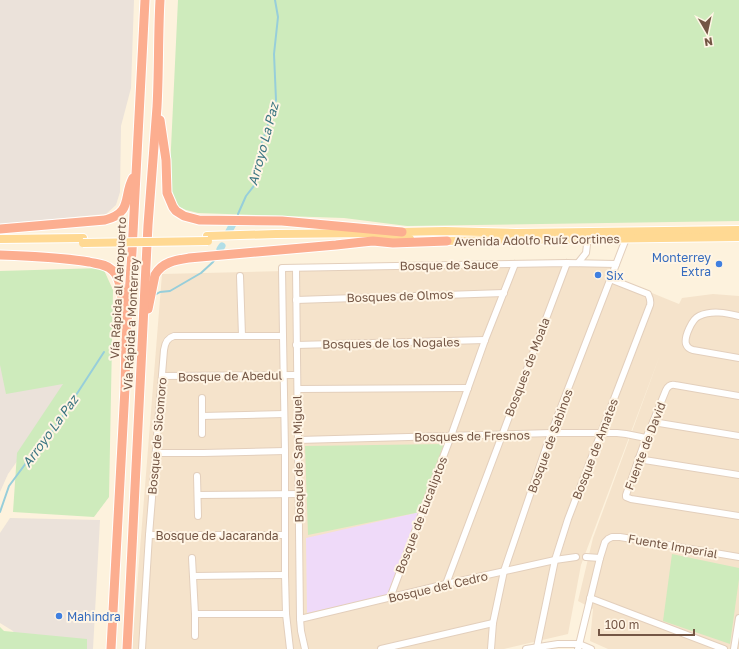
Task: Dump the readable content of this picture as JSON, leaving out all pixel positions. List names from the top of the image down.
{
  "streets": {
    "highway": ["Vía Rápida al Aeropuerto", "Vía Rápida a Monterrey"],
    "main road": ["Avenida Adolfo Ruíz Cortines"],
    "street": [
      "Bosque de Sauce",
      "Bosques de Olmos",
      "Bosques de los Nogales",
      "Bosques de Moala",
      "Bosque de Abedul",
      "Bosque de Sicomoro",
      "Bosques de Fresnos",
      "Bosque de Sabinos",
      "Fuente de David",
      "Bosque de Amates",
      "Bosque de San Miguel",
      "Bosque de Eucaliptos",
      "Bosque de Jacaranda",
      "Fuente Imperial",
      "Bosque del Cedro"
    ]
  },
  "crossings": [
    ["Avenida Adolfo Ruíz Cortines", "Bosque de Sabinos"],
    ["Bosque de Sauce", "Bosques de Moala"],
    ["Bosque de Sauce", "Bosque de Sabinos"],
    ["Bosque de Sauce", "Bosque de San Miguel"],
    ["Bosque de Sauce", "Bosque de Eucaliptos"],
    ["Bosques de Olmos", "Bosque de San Miguel"],
    ["Bosques de Olmos", "Bosque de Eucaliptos"],
    ["Bosques de los Nogales", "Bosque de San Miguel"],
    ["Bosques de los Nogales", "Bosque de Eucaliptos"],
    ["Bosques de Moala", "Bosques de Fresnos"],
    ["Bosques de Moala", "Bosque del Cedro"],
    ["Bosque de Abedul", "Bosque de Sicomoro"],
    ["Bosque de Abedul", "Bosque de San Miguel"],
    ["Bosque de Sicomoro", "Bosque de San Miguel"],
    ["Bosque de Sicomoro", "Bosque de Jacaranda"],
    ["Bosques de Fresnos", "Bosque de Sabinos"],
    ["Bosques de Fresnos", "Fuente de David"],
    ["Bosques de Fresnos", "Bosque de Amates"],
    ["Bosques de Fresnos", "Bosque de San Miguel"],
    ["Bosques de Fresnos", "Bosque de Eucaliptos"],
    ["Bosque de Sabinos", "Bosque de Amates"],
    ["Bosque de Sabinos", "Bosque del Cedro"],
    ["Bosque de Amates", "Bosque del Cedro"],
    ["Bosque de San Miguel", "Bosque de Jacaranda"],
    ["Bosque de San Miguel", "Bosque del Cedro"],
    ["Bosque de Eucaliptos", "Bosque del Cedro"]
  ],
  "water": ["Arroyo La Paz"],
  "places": ["Monterrey Extra", "Six", "Mahindra"],
  "scale_bar": "100 m",
  "north": "bottom"
}
